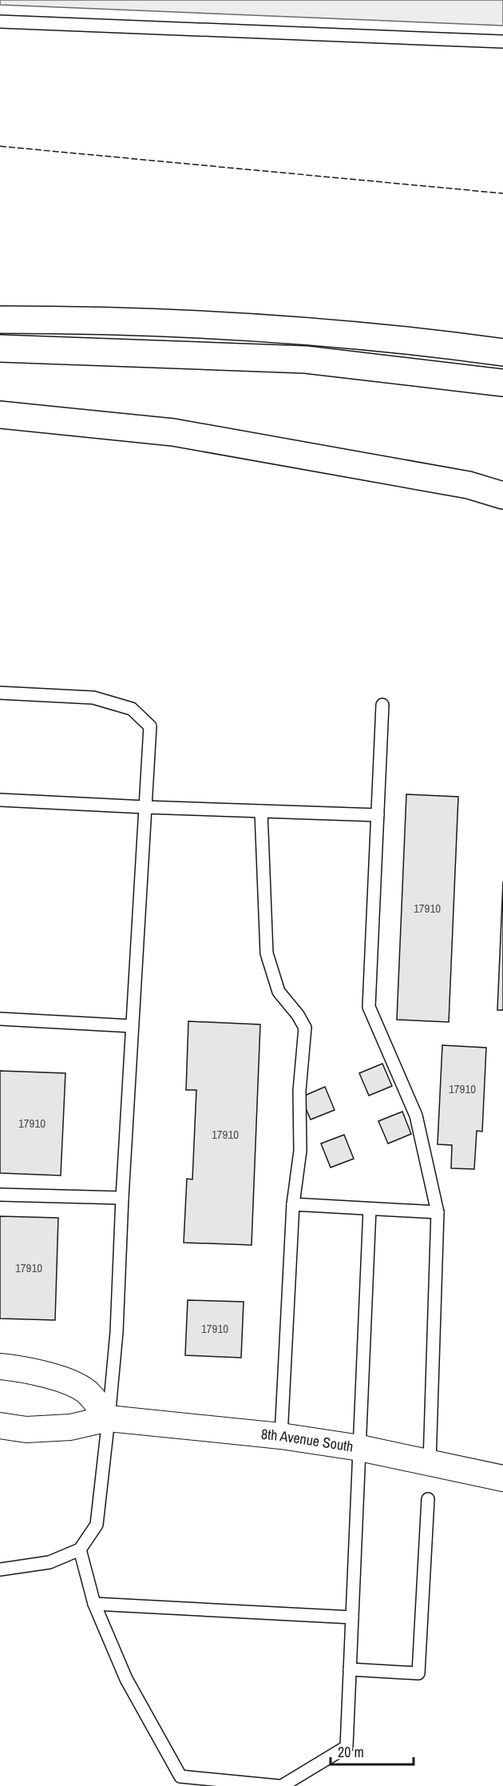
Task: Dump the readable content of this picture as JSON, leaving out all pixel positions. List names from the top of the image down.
{
  "streets": {
    "street": ["8th Avenue South"]
  },
  "house_numbers": [
    "17910",
    "17910",
    "17910",
    "17910",
    "17910",
    "17910"
  ],
  "scale_bar": "20 m"
}
